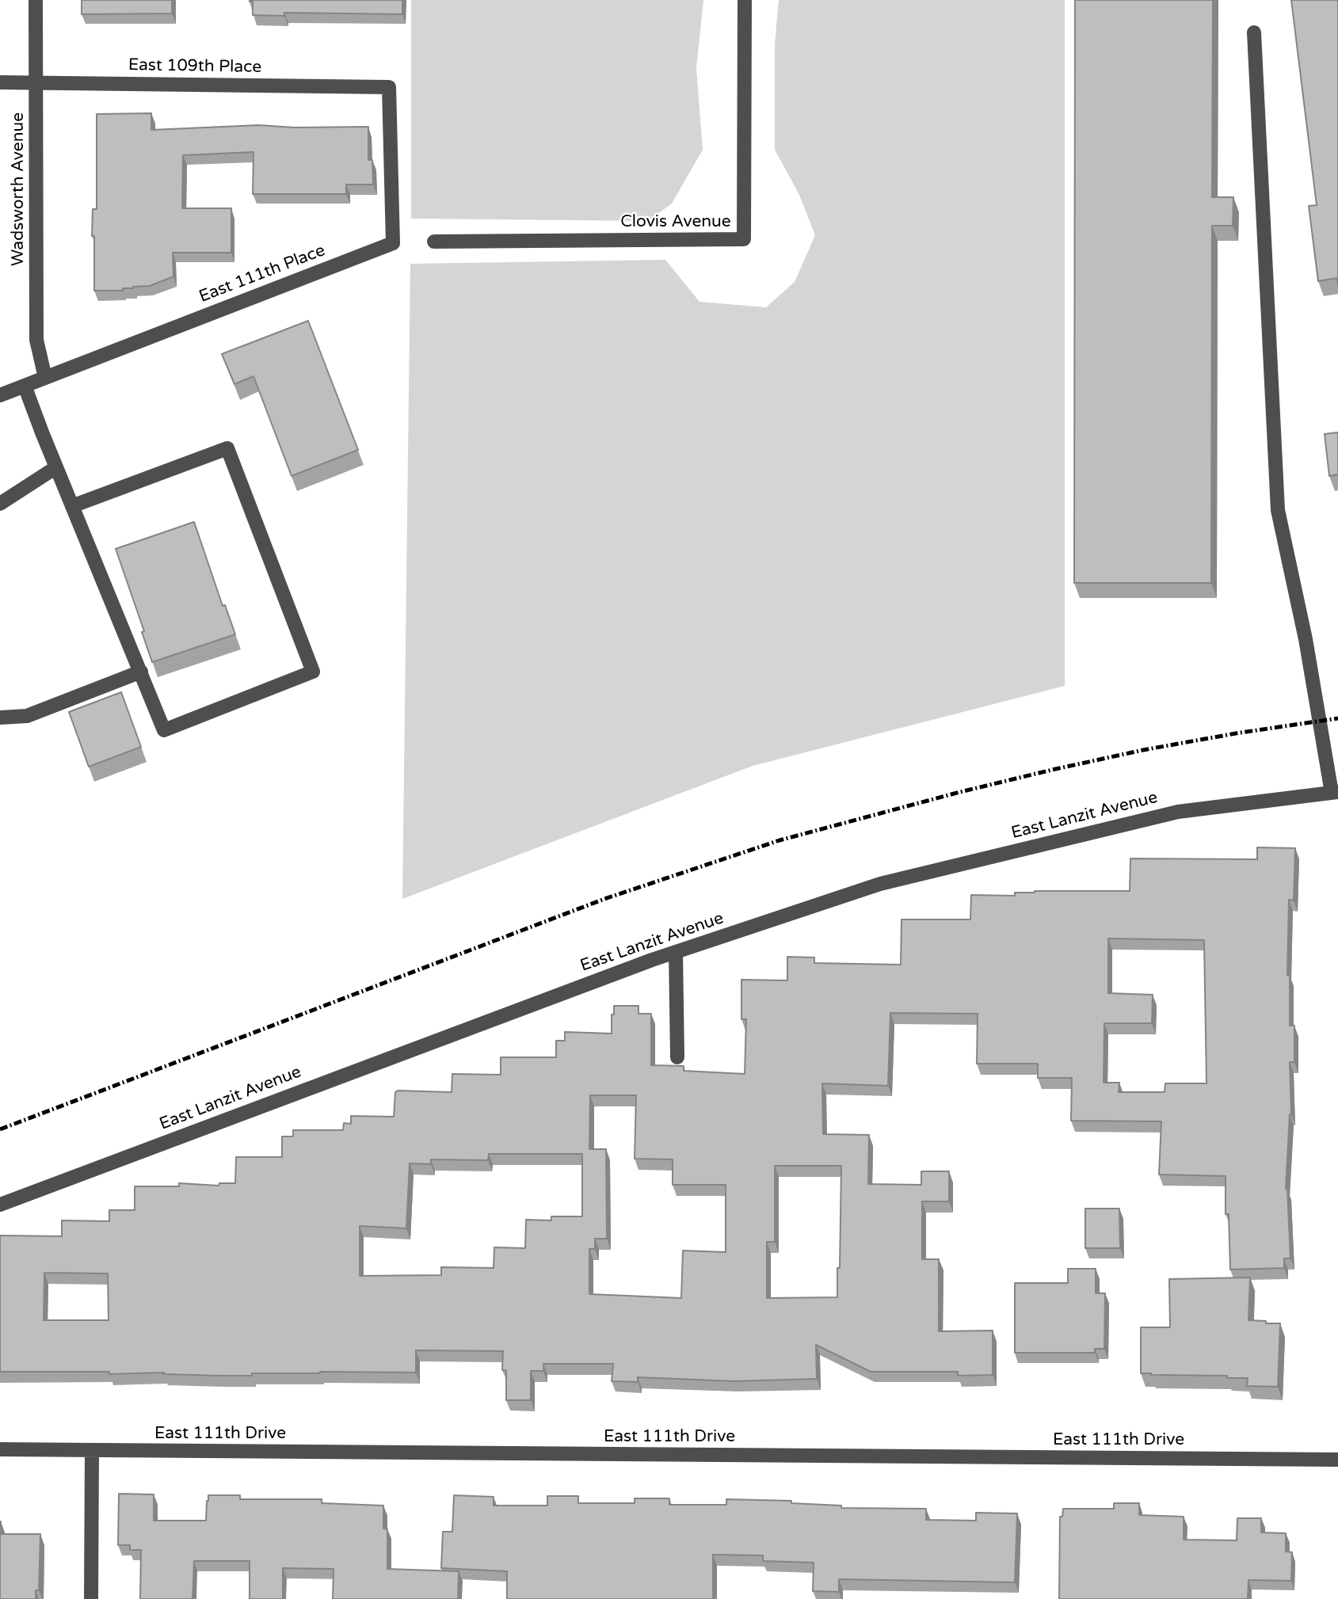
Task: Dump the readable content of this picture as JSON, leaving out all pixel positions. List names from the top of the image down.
{
  "streets": {
    "street": [
      "East 109th Place",
      "Wadsworth Avenue",
      "Clovis Avenue",
      "East 111th Place",
      "East Lanzit Avenue",
      "East 111th Drive"
    ]
  },
  "crossings": [
    ["East 109th Place", "Wadsworth Avenue"],
    ["East 109th Place", "East 111th Place"],
    ["Wadsworth Avenue", "East 111th Place"]
  ]
}
